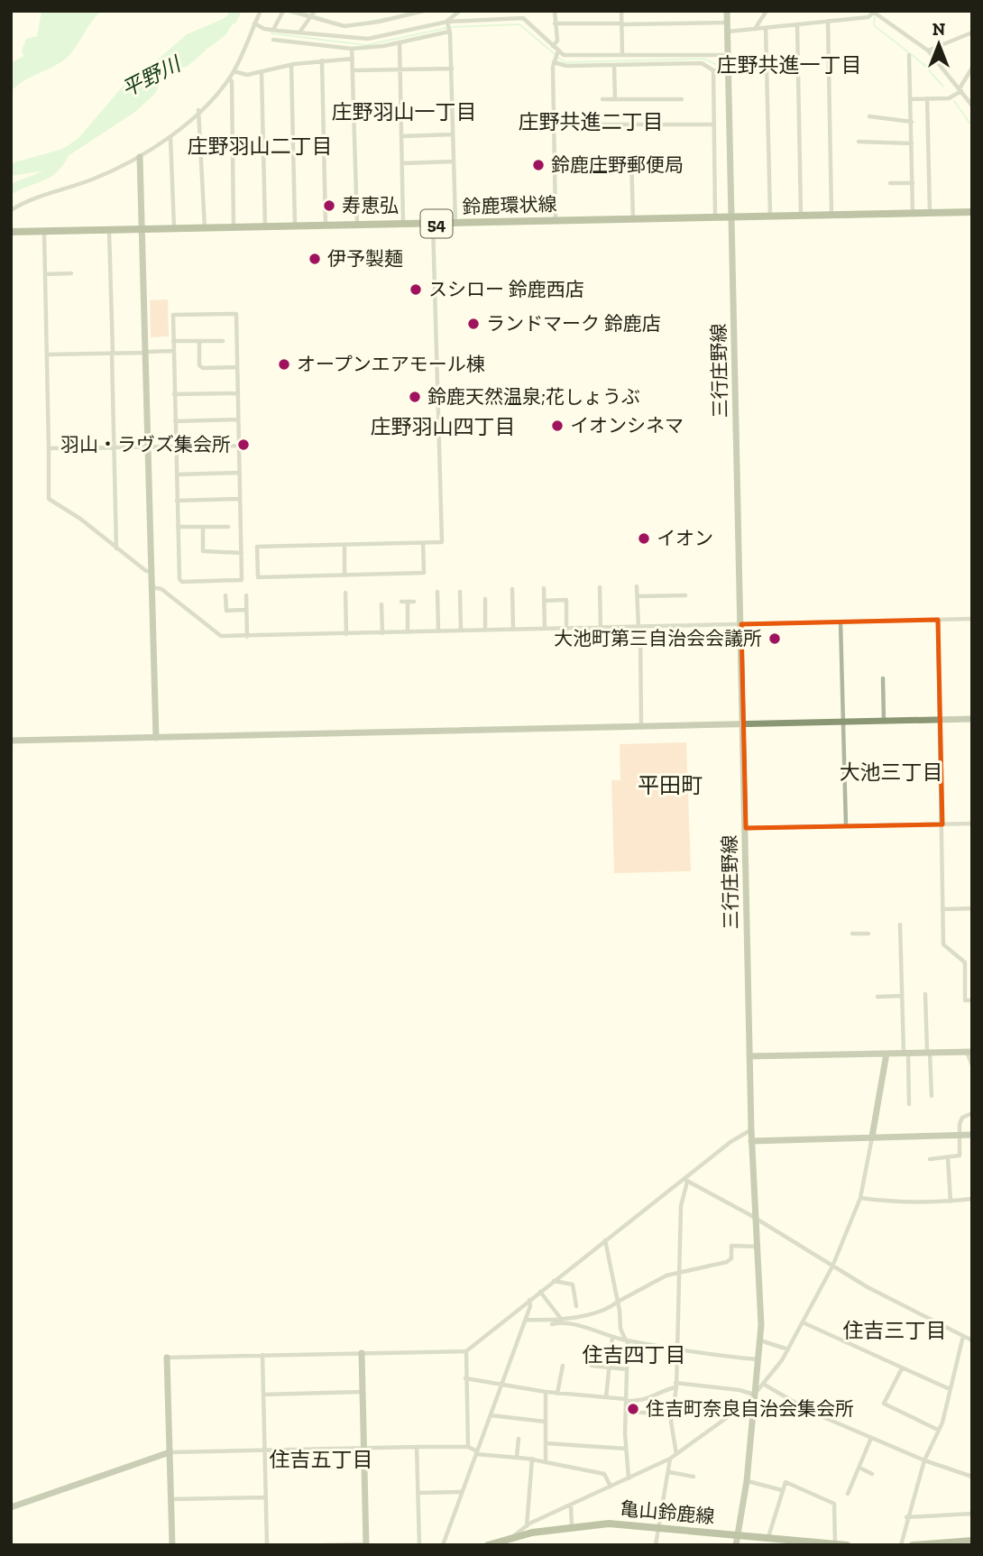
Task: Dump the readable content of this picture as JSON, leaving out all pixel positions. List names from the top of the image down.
{
  "streets": {
    "main road": ["鈴鹿環状線", "54", "亀山鈴鹿線"],
    "street": ["三行庄野線"]
  },
  "crossings": [
    ["鈴鹿環状線", "三行庄野線"],
    ["三行庄野線", "亀山鈴鹿線"]
  ],
  "districts": [
    "庄野共進一丁目",
    "庄野羽山一丁目",
    "庄野共進二丁目",
    "庄野羽山二丁目",
    "庄野羽山四丁目",
    "大池三丁目",
    "平田町",
    "住吉三丁目",
    "住吉四丁目",
    "住吉五丁目"
  ],
  "water": ["平野川"],
  "places": [
    "鈴鹿庄野郵便局",
    "寿恵弘",
    "伊予製麺",
    "スシロー 鈴鹿西店",
    "ランドマーク 鈴鹿店",
    "オープンエアモール棟",
    "鈴鹿天然温泉;花しょうぶ",
    "イオンシネマ",
    "羽山・ラヴズ集会所",
    "イオン",
    "大池町第三自治会会議所",
    "住吉町奈良自治会集会所"
  ],
  "north": "top"
}
